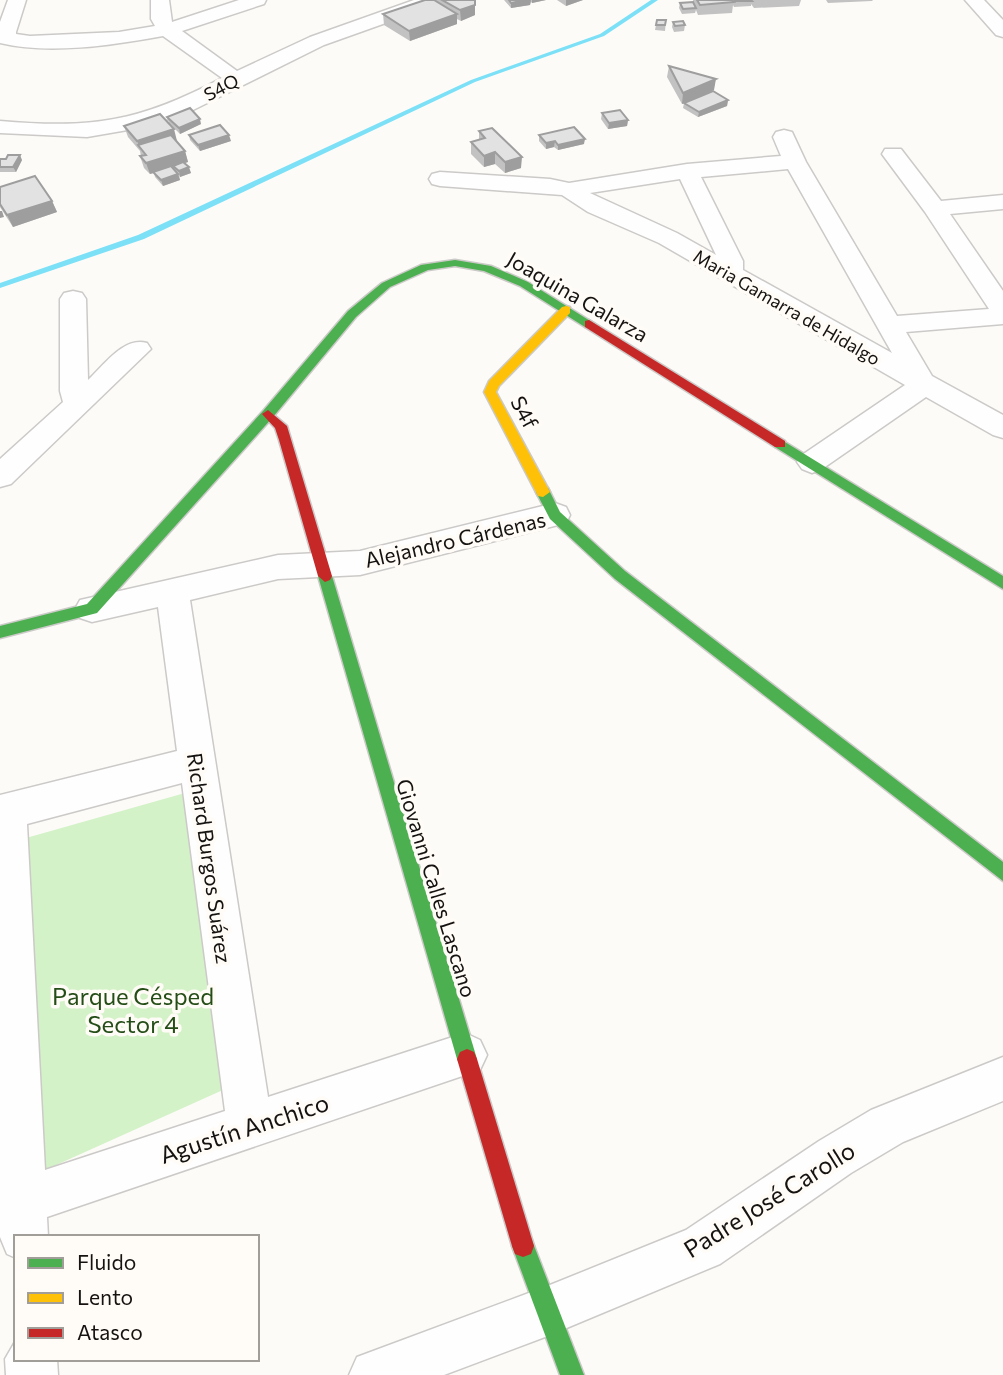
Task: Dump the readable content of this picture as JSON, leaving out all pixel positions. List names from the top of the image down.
{
  "streets": {
    "street": [
      "S4Q",
      "Joaquina Galarza",
      "Maria Gamarra de Hidalgo",
      "S4f",
      "Alejandro Cárdenas",
      "Richard Burgos Suárez",
      "Giovanni Calles Lascano",
      "Agustín Anchico",
      "Padre José Carollo"
    ]
  },
  "crossings": [
    ["Joaquina Galarza", "S4f"],
    ["Joaquina Galarza", "Alejandro Cárdenas"],
    ["Joaquina Galarza", "Giovanni Calles Lascano"],
    ["S4f", "Alejandro Cárdenas"],
    ["Alejandro Cárdenas", "Richard Burgos Suárez"],
    ["Alejandro Cárdenas", "Giovanni Calles Lascano"],
    ["Richard Burgos Suárez", "Agustín Anchico"],
    ["Giovanni Calles Lascano", "Agustín Anchico"],
    ["Giovanni Calles Lascano", "Padre José Carollo"]
  ],
  "parks": ["Parque Césped Sector 4"],
  "legend": ["Fluido", "Lento", "Atasco"]
}
